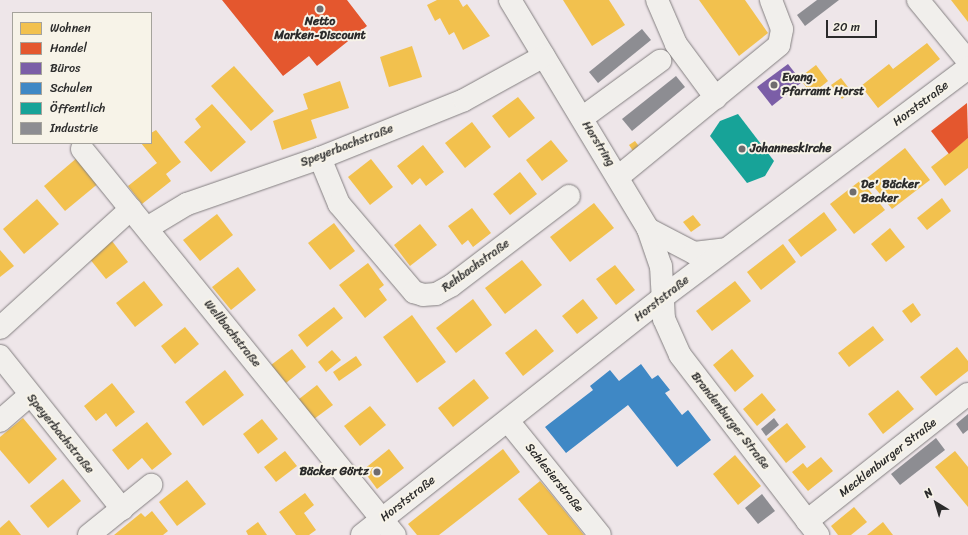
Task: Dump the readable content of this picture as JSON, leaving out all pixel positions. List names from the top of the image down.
{
  "streets": {
    "street": [
      "Horststraße",
      "Horstring",
      "Speyerbachstraße",
      "Rehbachstraße",
      "Wellbachstraße",
      "Brandenburger Straße",
      "Mecklenburger Straße",
      "Schlesierstraße"
    ]
  },
  "crossings": [
    ["Horststraße", "Horstring"],
    ["Horststraße", "Wellbachstraße"],
    ["Horststraße", "Brandenburger Straße"],
    ["Horststraße", "Schlesierstraße"],
    ["Horstring", "Speyerbachstraße"],
    ["Horstring", "Brandenburger Straße"],
    ["Speyerbachstraße", "Rehbachstraße"],
    ["Speyerbachstraße", "Wellbachstraße"],
    ["Brandenburger Straße", "Mecklenburger Straße"]
  ],
  "places": [
    "Netto Marken-Discount",
    "Evang. Pfarramt Horst",
    "Johanneskirche",
    "De' Bäcker Becker",
    "Bäcker Görtz"
  ],
  "legend": [
    "Wohnen",
    "Handel",
    "Büros",
    "Schulen",
    "Öffentlich",
    "Industrie"
  ],
  "scale_bar": "20 m",
  "north": "top left"
}
